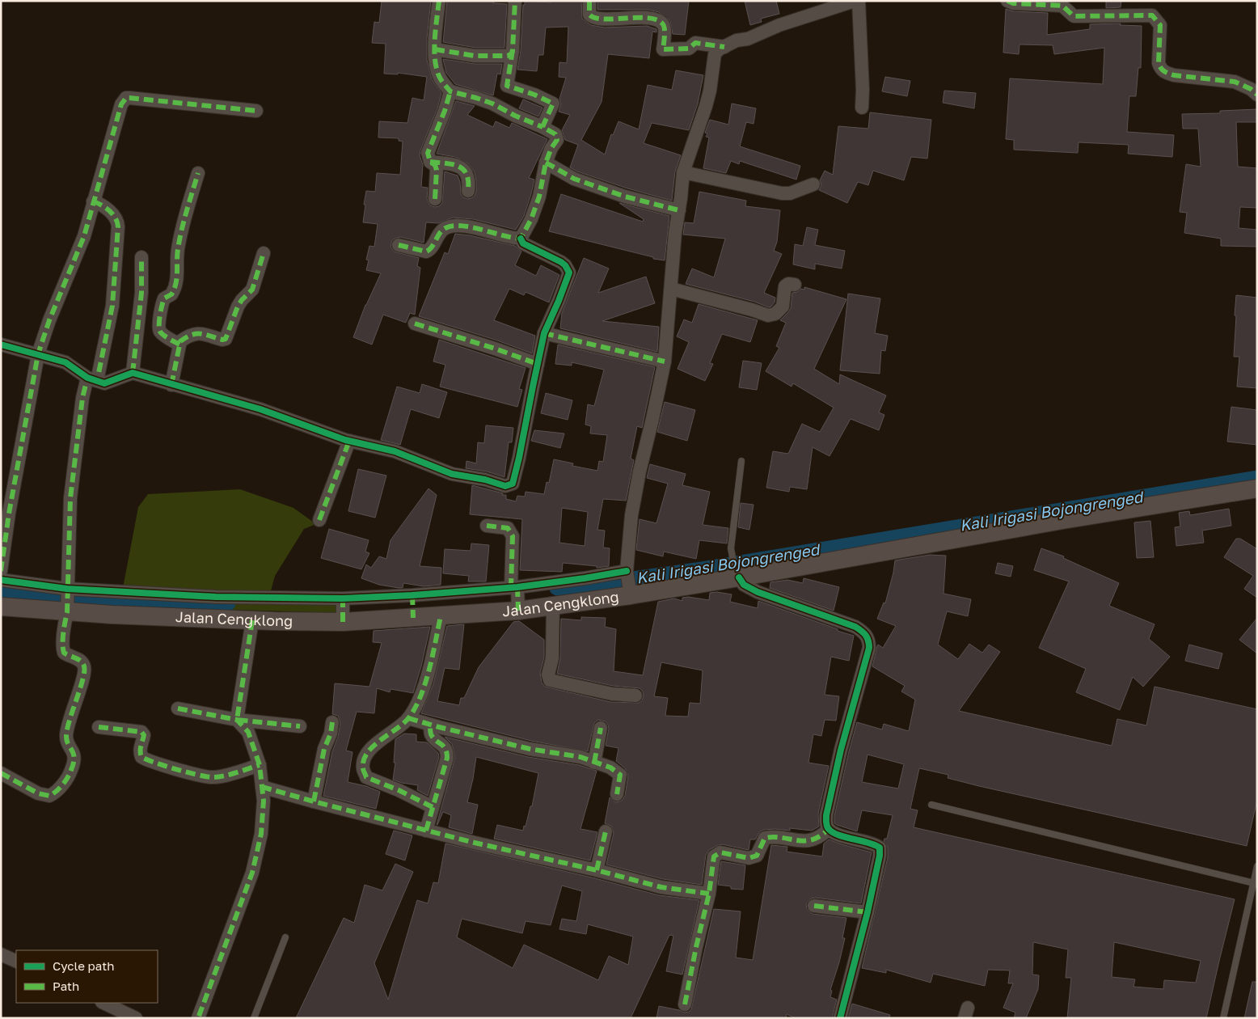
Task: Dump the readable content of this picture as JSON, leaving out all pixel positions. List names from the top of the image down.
{
  "streets": {
    "main road": ["Jalan Cengklong"]
  },
  "water": ["Kali Irigasi Bojongrenged"],
  "legend": ["Cycle path", "Path"]
}
